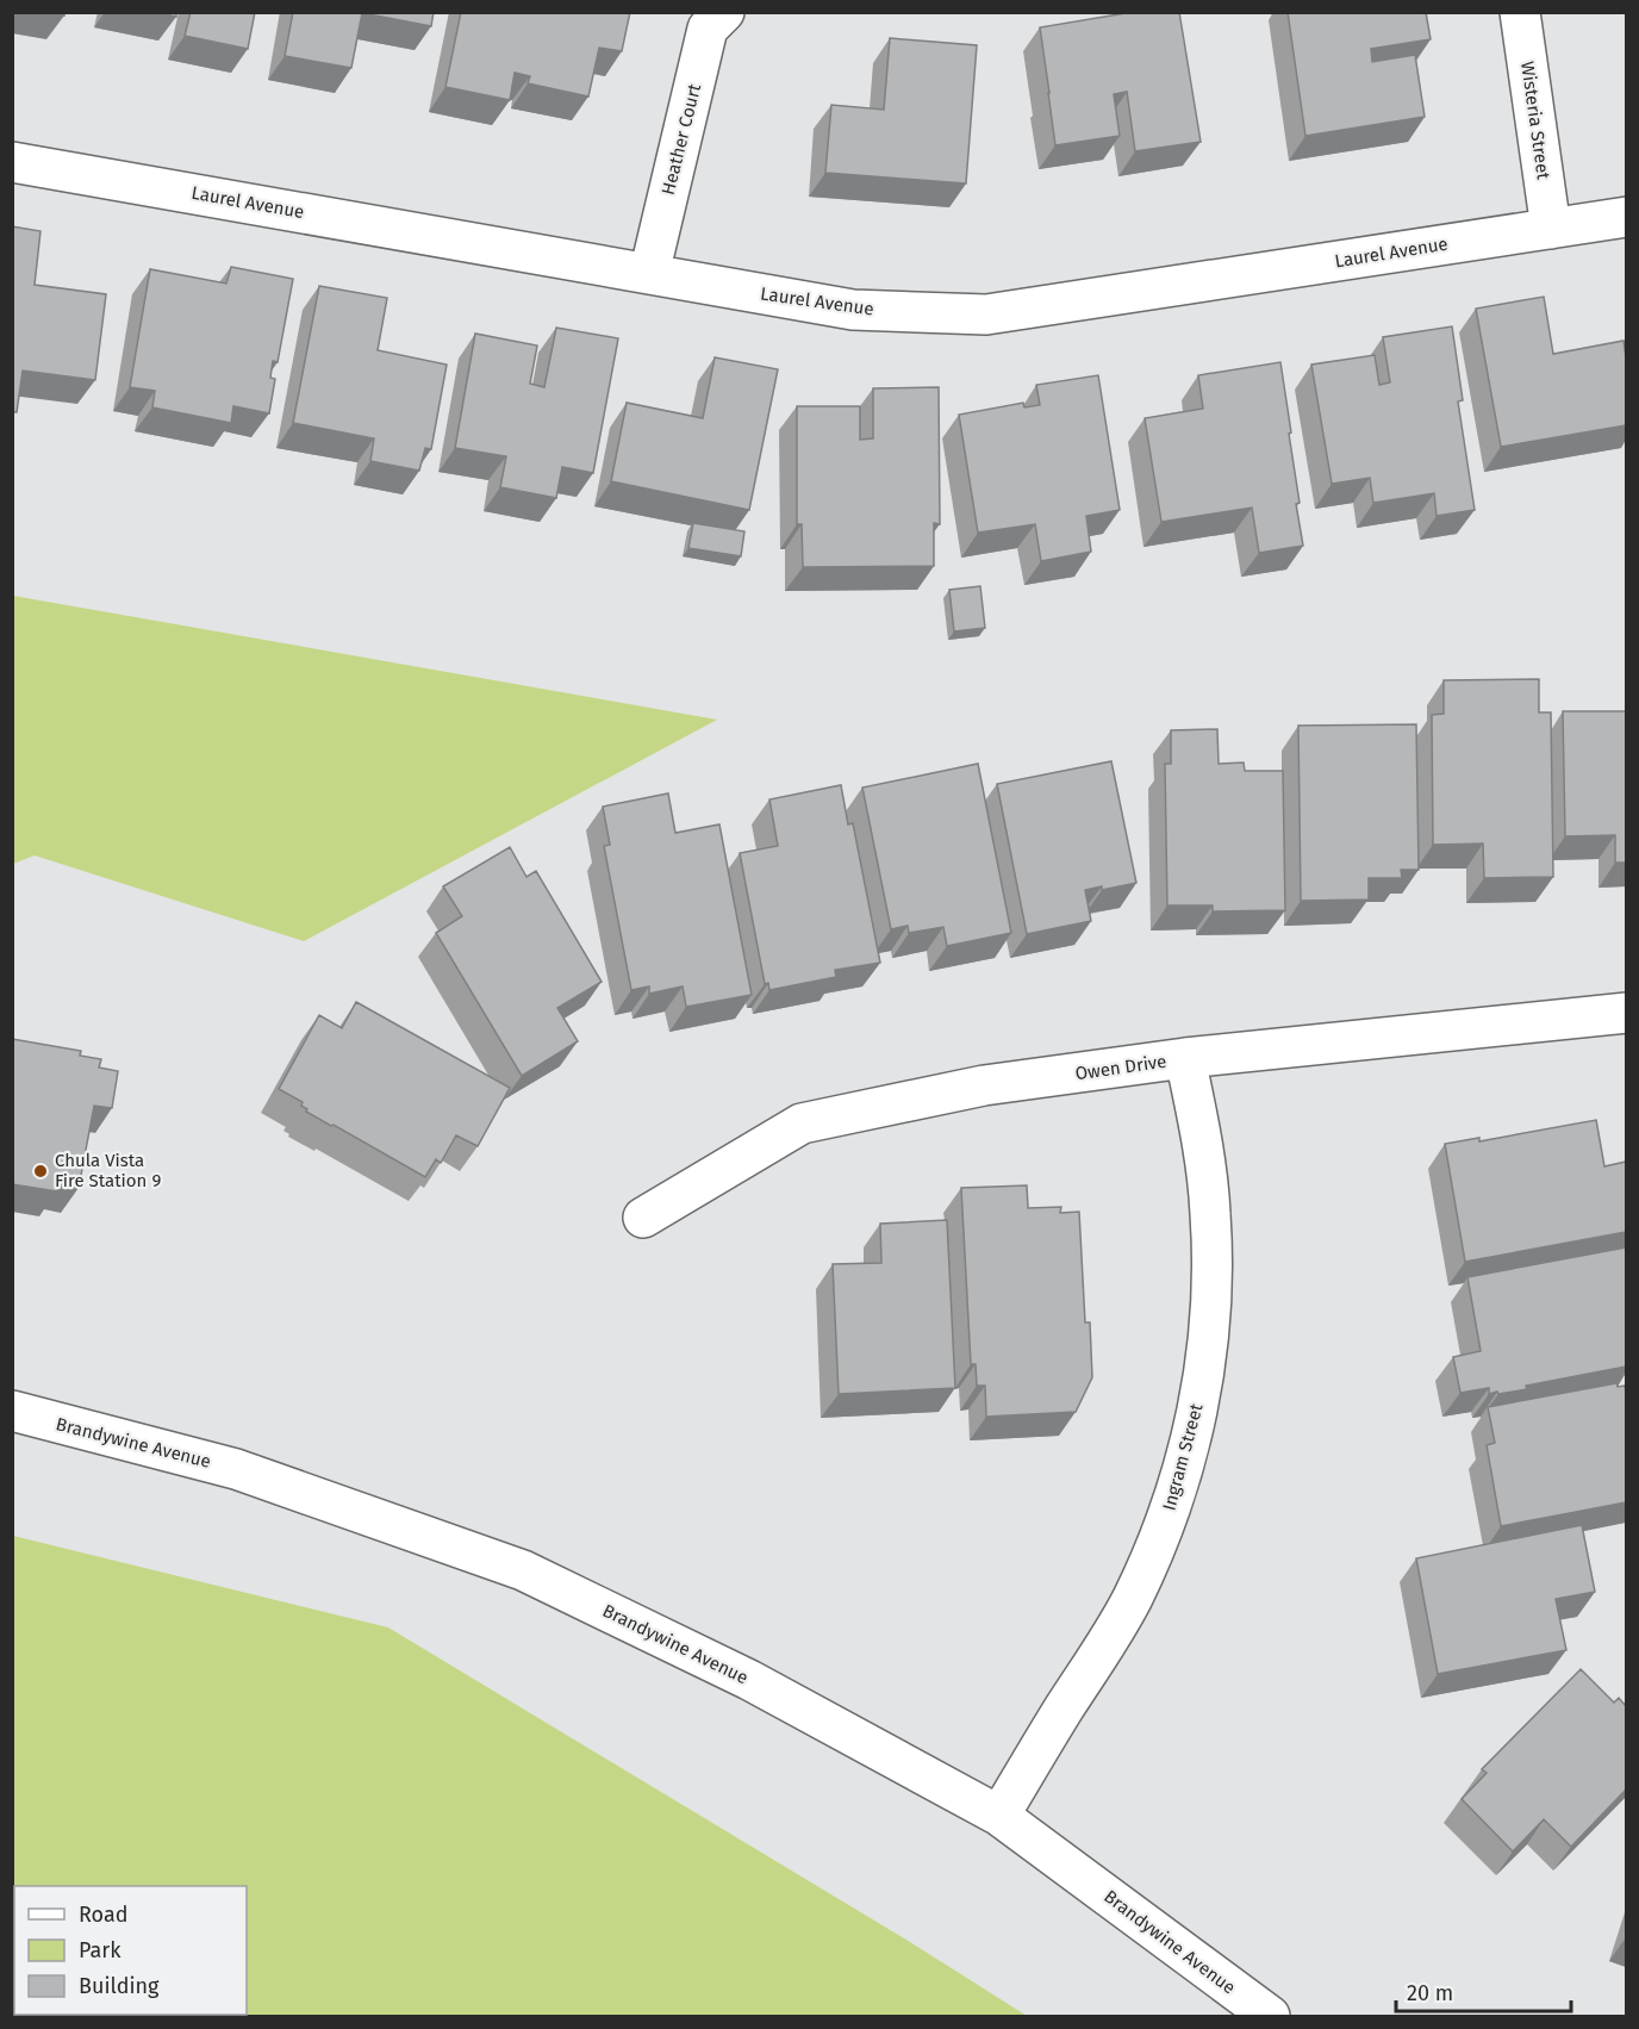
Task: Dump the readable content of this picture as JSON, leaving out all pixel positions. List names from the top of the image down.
{
  "streets": {
    "street": [
      "Wisteria Street",
      "Heather Court",
      "Laurel Avenue",
      "Owen Drive",
      "Brandywine Avenue",
      "Ingram Street"
    ]
  },
  "crossings": [
    ["Wisteria Street", "Laurel Avenue"],
    ["Heather Court", "Laurel Avenue"],
    ["Owen Drive", "Ingram Street"],
    ["Brandywine Avenue", "Ingram Street"]
  ],
  "places": ["Chula Vista Fire Station 9"],
  "legend": ["Road", "Park", "Building"],
  "scale_bar": "20 m"
}
